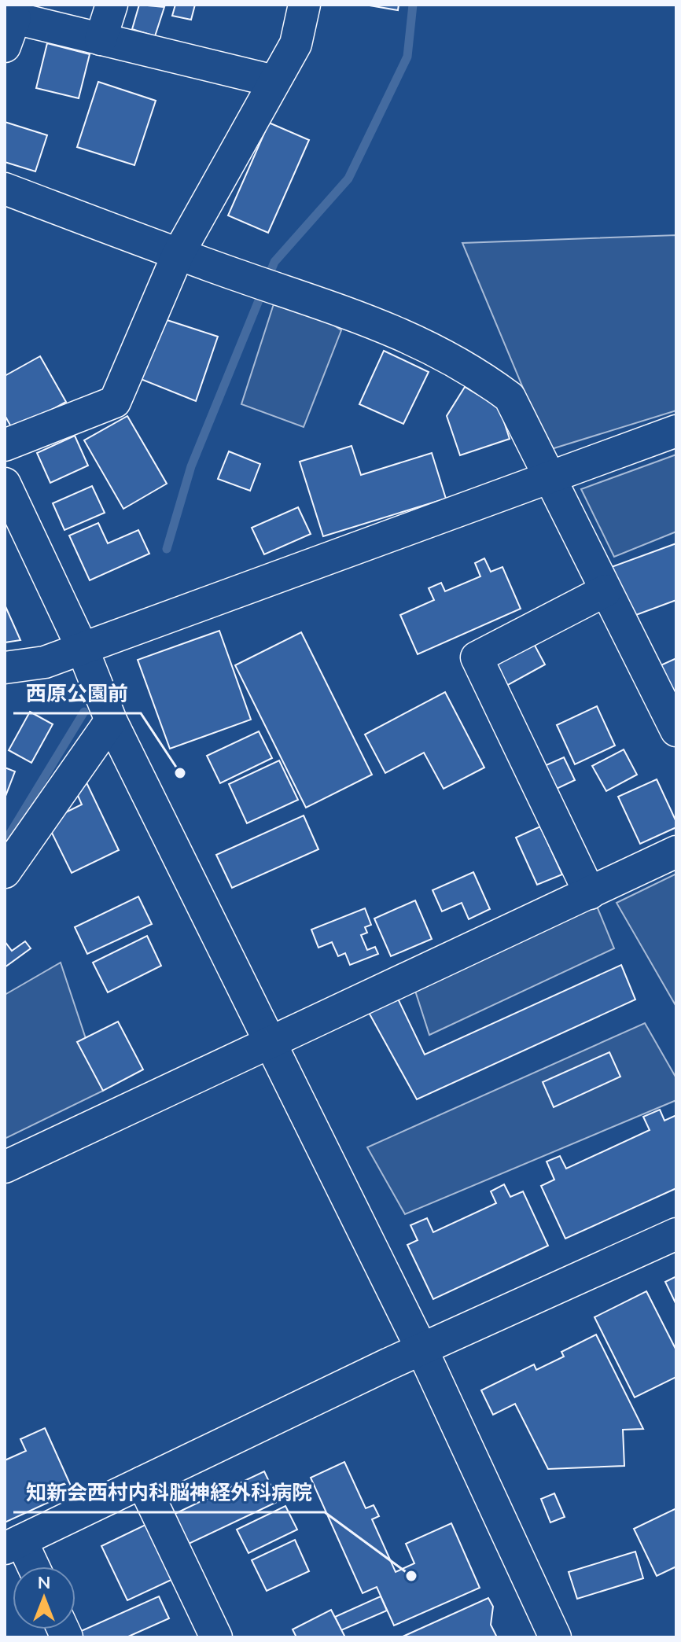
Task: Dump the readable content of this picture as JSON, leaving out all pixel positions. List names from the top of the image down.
{
  "places": ["西原公園前", "知新会西村内科脳神経外科病院"],
  "north": "top"
}
